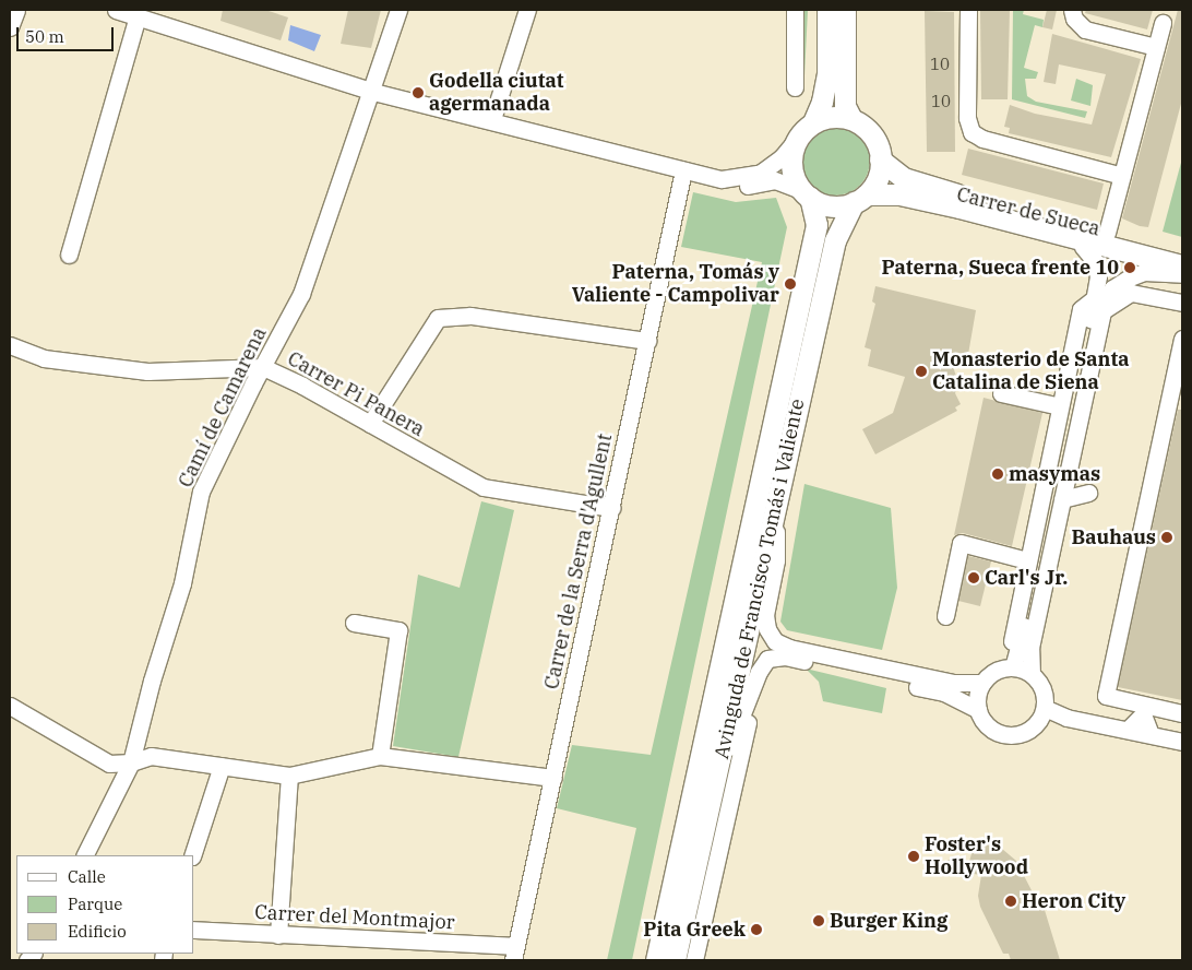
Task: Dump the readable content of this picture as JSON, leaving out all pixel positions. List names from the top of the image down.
{
  "streets": {
    "main road": ["Carrer de Sueca", "Avinguda de Francisco Tomás i Valiente"],
    "street": [
      "Carrer Pi Panera",
      "Camí de Camarena",
      "Carrer de la Serra d'Agullent",
      "Carrer del Montmajor"
    ]
  },
  "crossings": [
    ["Carrer de Sueca", "Avinguda de Francisco Tomás i Valiente"],
    ["Carrer Pi Panera", "Camí de Camarena"],
    ["Carrer Pi Panera", "Carrer de la Serra d'Agullent"],
    ["Carrer de la Serra d'Agullent", "Carrer del Montmajor"]
  ],
  "places": [
    "Godella ciutat agermanada",
    "Paterna, Sueca frente 10",
    "Paterna, Tomás y Valiente - Campolivar",
    "Monasterio de Santa Catalina de Siena",
    "masymas",
    "Bauhaus",
    "Carl's Jr.",
    "Foster's Hollywood",
    "Heron City",
    "Burger King",
    "Pita Greek"
  ],
  "house_numbers": ["10", "10"],
  "legend": ["Calle", "Parque", "Edificio"],
  "scale_bar": "50 m"
}
